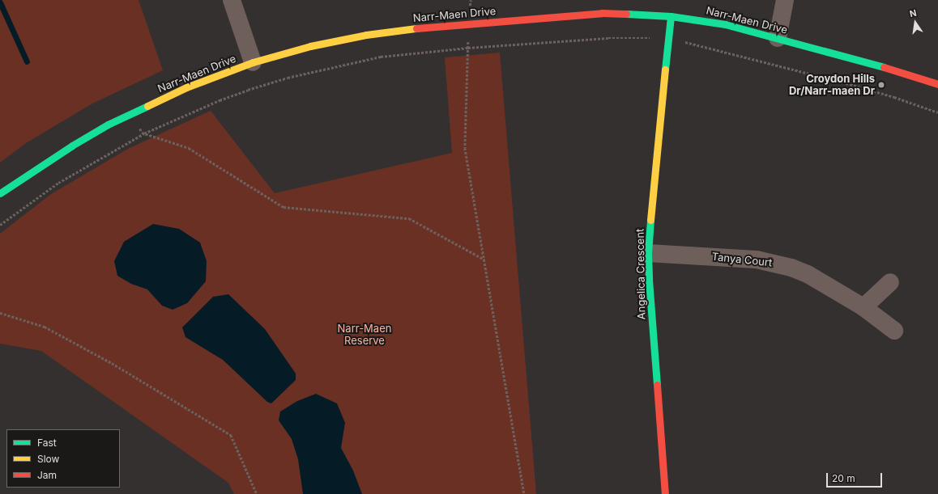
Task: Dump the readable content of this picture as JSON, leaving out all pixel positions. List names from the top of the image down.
{
  "streets": {
    "street": ["Narr-Maen Drive", "Tanya Court", "Angelica Crescent"]
  },
  "crossings": [
    ["Narr-Maen Drive", "Angelica Crescent"],
    ["Tanya Court", "Angelica Crescent"]
  ],
  "parks": ["Narr-Maen Reserve"],
  "places": ["Croydon Hills Dr/Narr-maen Dr"],
  "legend": ["Fast", "Slow", "Jam"],
  "scale_bar": "20 m",
  "north": "top"
}
